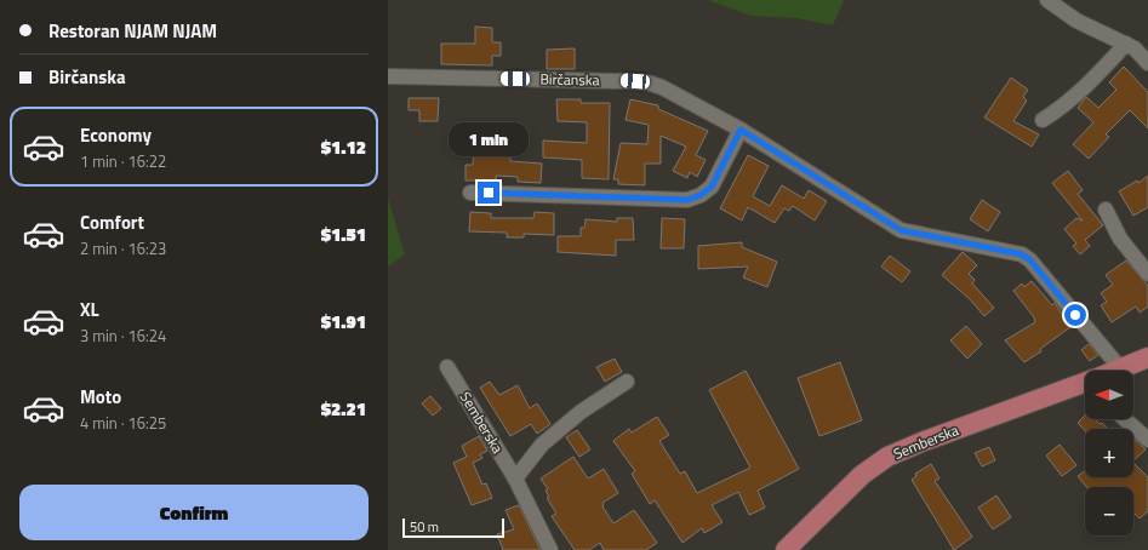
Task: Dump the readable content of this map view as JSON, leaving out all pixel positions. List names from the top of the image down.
{
  "streets": {
    "main road": ["Semberska"],
    "street": ["Birčanska"]
  },
  "crossings": [
    ["Birčanska", "Semberska"]
  ],
  "scale_bar": "50 m",
  "north": "left",
  "page": {
    "banner": ["Restoran NJAM NJAM", "Birčanska"],
    "list": [
      {
        "name": "Economy",
        "note": "1 min · 16:22",
        "value": "$1.12"
      },
      {
        "name": "Comfort",
        "note": "2 min · 16:23",
        "value": "$1.51"
      },
      {
        "name": "XL",
        "note": "3 min · 16:24",
        "value": "$1.91"
      },
      {
        "name": "Moto",
        "note": "4 min · 16:25",
        "value": "$2.21"
      }
    ],
    "bubble": "1 min",
    "map_buttons": ["+", "−"],
    "buttons": "Confirm",
    "scale": "50 m"
  }
}
